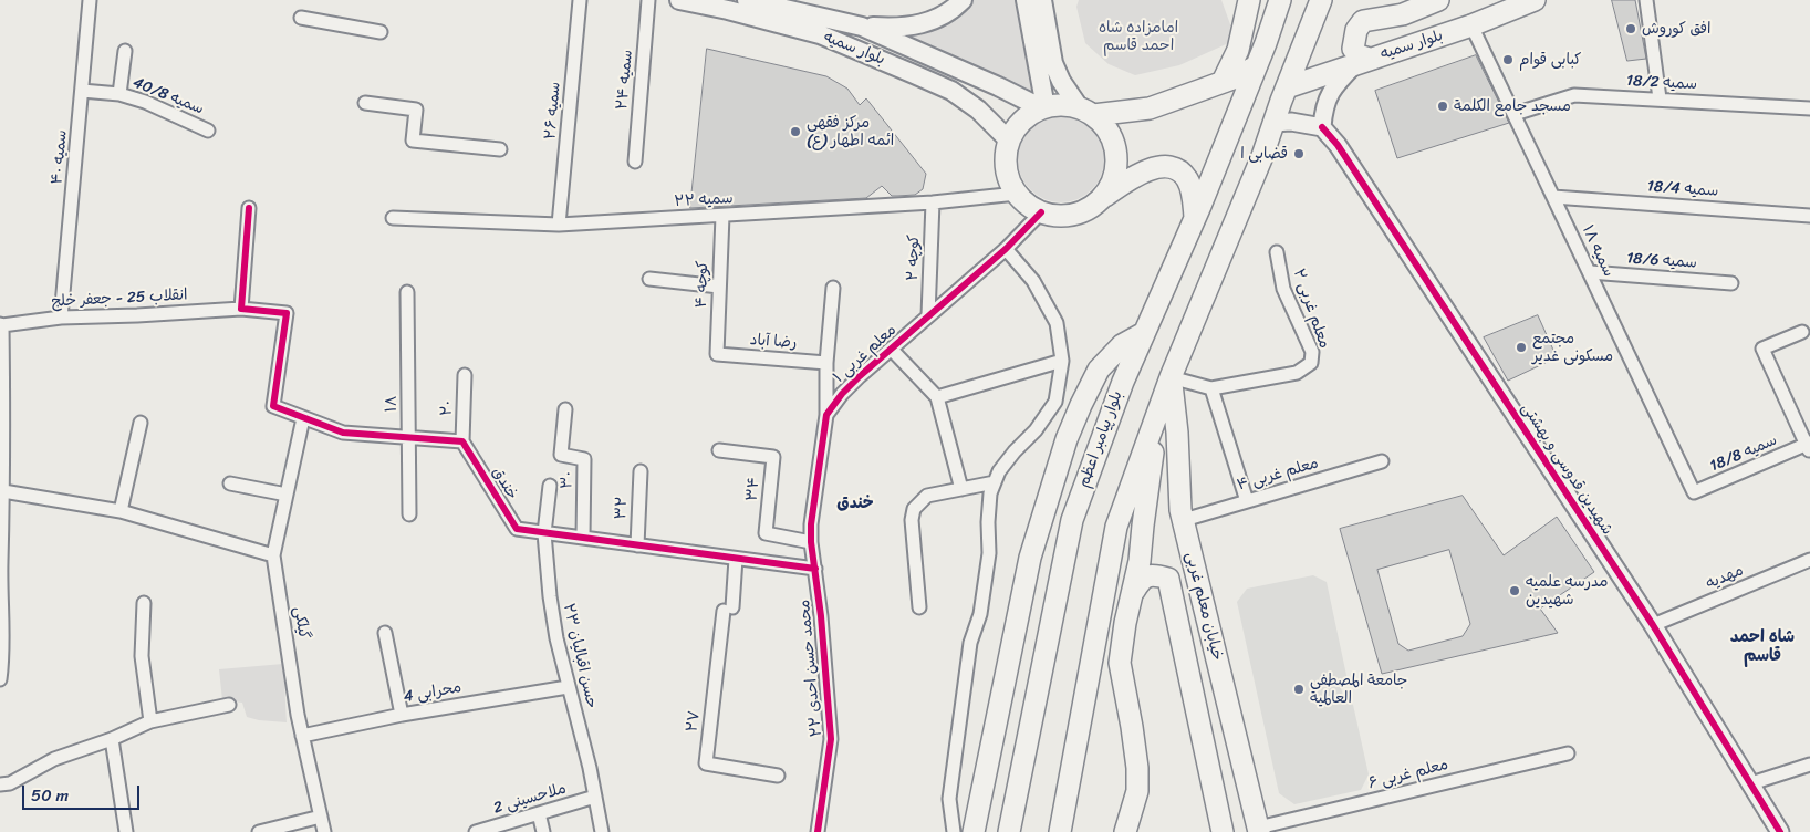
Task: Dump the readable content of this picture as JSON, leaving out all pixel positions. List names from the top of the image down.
{
  "streets": {
    "main road": ["بلوار سمیه", "بلوار پیامبر اعظم", "خیابان معلم غربی"],
    "street": [
      "سمیه ۲۴",
      "سمیه 18/2",
      "سمیه 40/8",
      "سمیه ۲۶",
      "سمیه ۴۰",
      "سمیه 18/4",
      "سمیه ۲۲",
      "سمیه ۱۸",
      "کوچه ۲",
      "سمیه 18/6",
      "کوچه ۴",
      "انقلاب 25 - جعفر خلج",
      "معلم غربی ۲",
      "رضا آباد",
      "معلم غربی ۱",
      "۱۸",
      "۲۰",
      "سمیه 18/8",
      "شهیدین قدوسی و بهشتی",
      "معلم غربی ۴",
      "۳۰",
      "خندق",
      "۳۴",
      "۳۲",
      "مهدیه",
      "گیلکی",
      "۲۳ حسن اقبالیان",
      "۲۲ محمد حسن احدی",
      "محرابی 4",
      "۲۷",
      "معلم غربی ۶",
      "ملاحسینی 2"
    ]
  },
  "crossings": [
    ["بلوار سمیه", "سمیه ۲۲"],
    ["بلوار سمیه", "سمیه ۱۸"],
    ["بلوار سمیه", "معلم غربی ۱"],
    ["سمیه 18/2", "سمیه ۱۸"],
    ["سمیه 40/8", "سمیه ۴۰"],
    ["سمیه ۲۶", "سمیه ۲۲"],
    ["سمیه ۴۰", "انقلاب 25 - جعفر خلج"],
    ["سمیه 18/4", "سمیه ۱۸"],
    ["سمیه ۲۲", "کوچه ۲"],
    ["سمیه ۲۲", "کوچه ۴"],
    ["سمیه ۲۲", "معلم غربی ۱"],
    ["سمیه ۱۸", "سمیه 18/6"],
    ["سمیه ۱۸", "سمیه 18/8"],
    ["کوچه ۲", "معلم غربی ۱"],
    ["کوچه ۴", "رضا آباد"],
    ["انقلاب 25 - جعفر خلج", "گیلکی"],
    ["معلم غربی ۲", "خیابان معلم غربی"],
    ["معلم غربی ۱", "خندق"],
    ["معلم غربی ۱", "۳۴"],
    ["معلم غربی ۱", "۲۲ محمد حسن احدی"],
    ["۲۰", "خندق"],
    ["شهیدین قدوسی و بهشتی", "مهدیه"],
    ["معلم غربی ۴", "خیابان معلم غربی"],
    ["۳۰", "خندق"],
    ["خندق", "۳۲"],
    ["خندق", "۲۳ حسن اقبالیان"],
    ["خندق", "۲۲ محمد حسن احدی"],
    ["خندق", "۲۷"],
    ["خیابان معلم غربی", "معلم غربی ۶"],
    ["گیلکی", "محرابی 4"],
    ["۲۳ حسن اقبالیان", "محرابی 4"],
    ["۲۳ حسن اقبالیان", "ملاحسینی 2"]
  ],
  "districts": ["خندق", "شاه احمد قاسم"],
  "parks": ["امامزاده شاه احمد قاسم"],
  "places": [
    "افق کوروش",
    "کبابی قوام",
    "مسجد جامع الکلمة",
    "مرکز فقهی ائمه اطهار (ع)",
    "قضابی ا",
    "مجتمع مسکونی غدیر",
    "مدرسه علمیه شهیدین",
    "جامعة المصطفی العالمیة"
  ],
  "scale_bar": "50 m"
}
